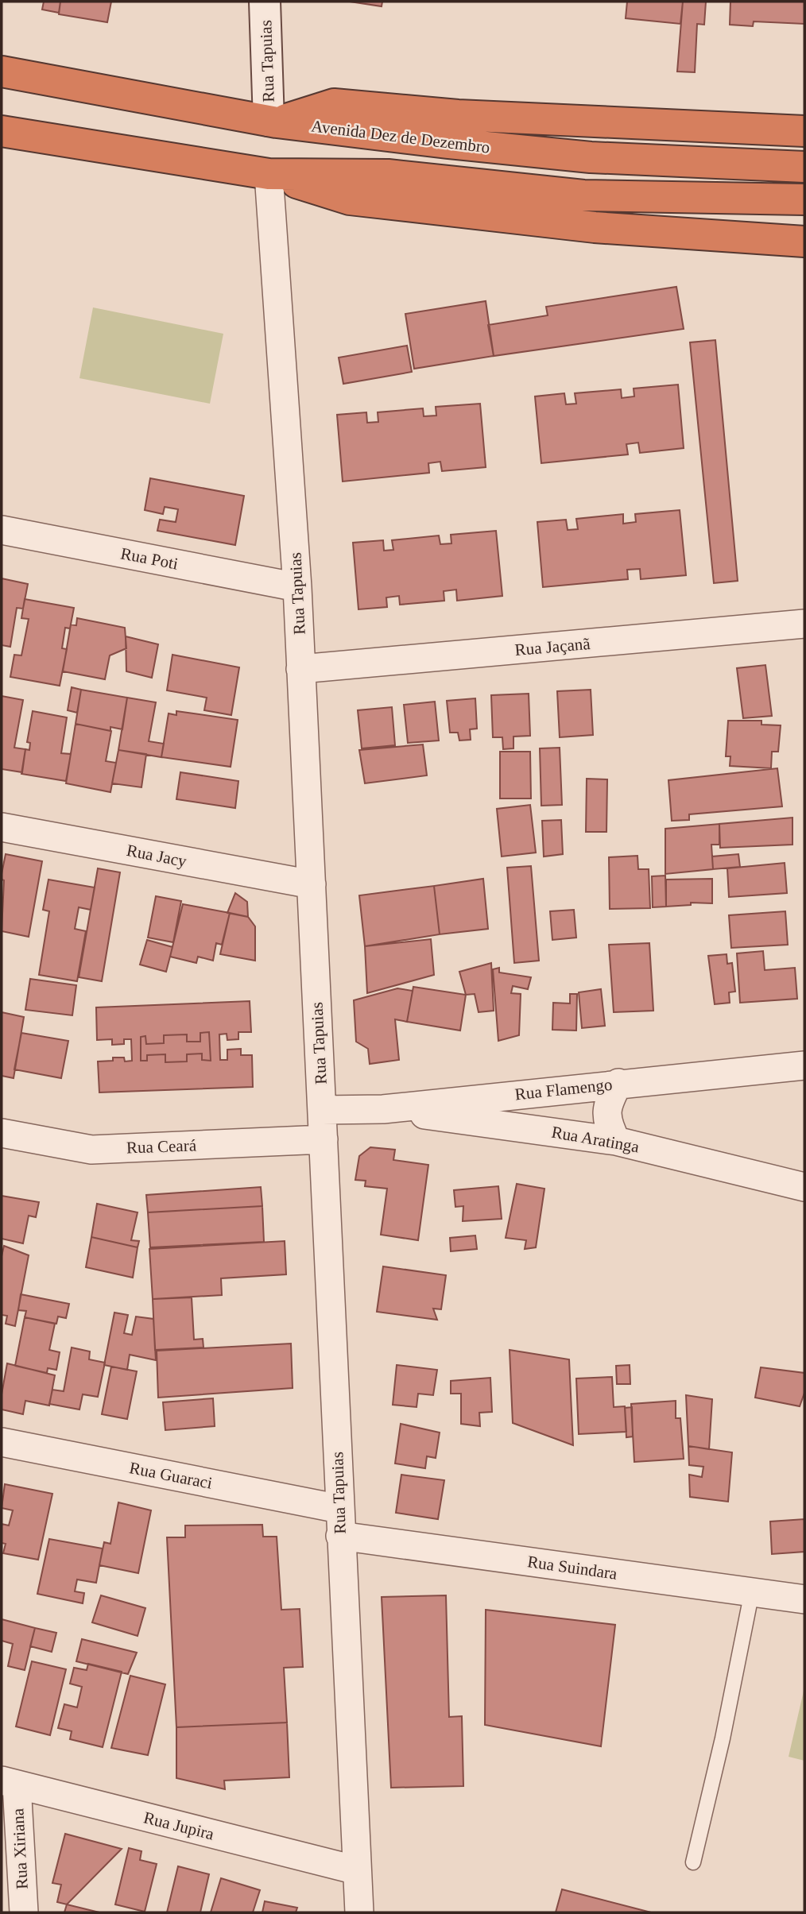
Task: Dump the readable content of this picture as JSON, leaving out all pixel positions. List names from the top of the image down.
{
  "streets": {
    "highway": ["Avenida Dez de Dezembro"],
    "street": [
      "Rua Tapuias",
      "Rua Poti",
      "Rua Jaçanã",
      "Rua Jacy",
      "Rua Flamengo",
      "Rua Aratinga",
      "Rua Ceará",
      "Rua Guaraci",
      "Rua Suindara",
      "Rua Jupira",
      "Rua Xiriana"
    ]
  },
  "crossings": [
    ["Rua Tapuias", "Avenida Dez de Dezembro"],
    ["Rua Tapuias", "Rua Poti"],
    ["Rua Tapuias", "Rua Jaçanã"],
    ["Rua Tapuias", "Rua Jacy"],
    ["Rua Tapuias", "Rua Flamengo"],
    ["Rua Tapuias", "Rua Ceará"],
    ["Rua Tapuias", "Rua Guaraci"],
    ["Rua Tapuias", "Rua Suindara"],
    ["Rua Tapuias", "Rua Jupira"],
    ["Rua Flamengo", "Rua Aratinga"],
    ["Rua Guaraci", "Rua Suindara"],
    ["Rua Jupira", "Rua Xiriana"]
  ]
}
